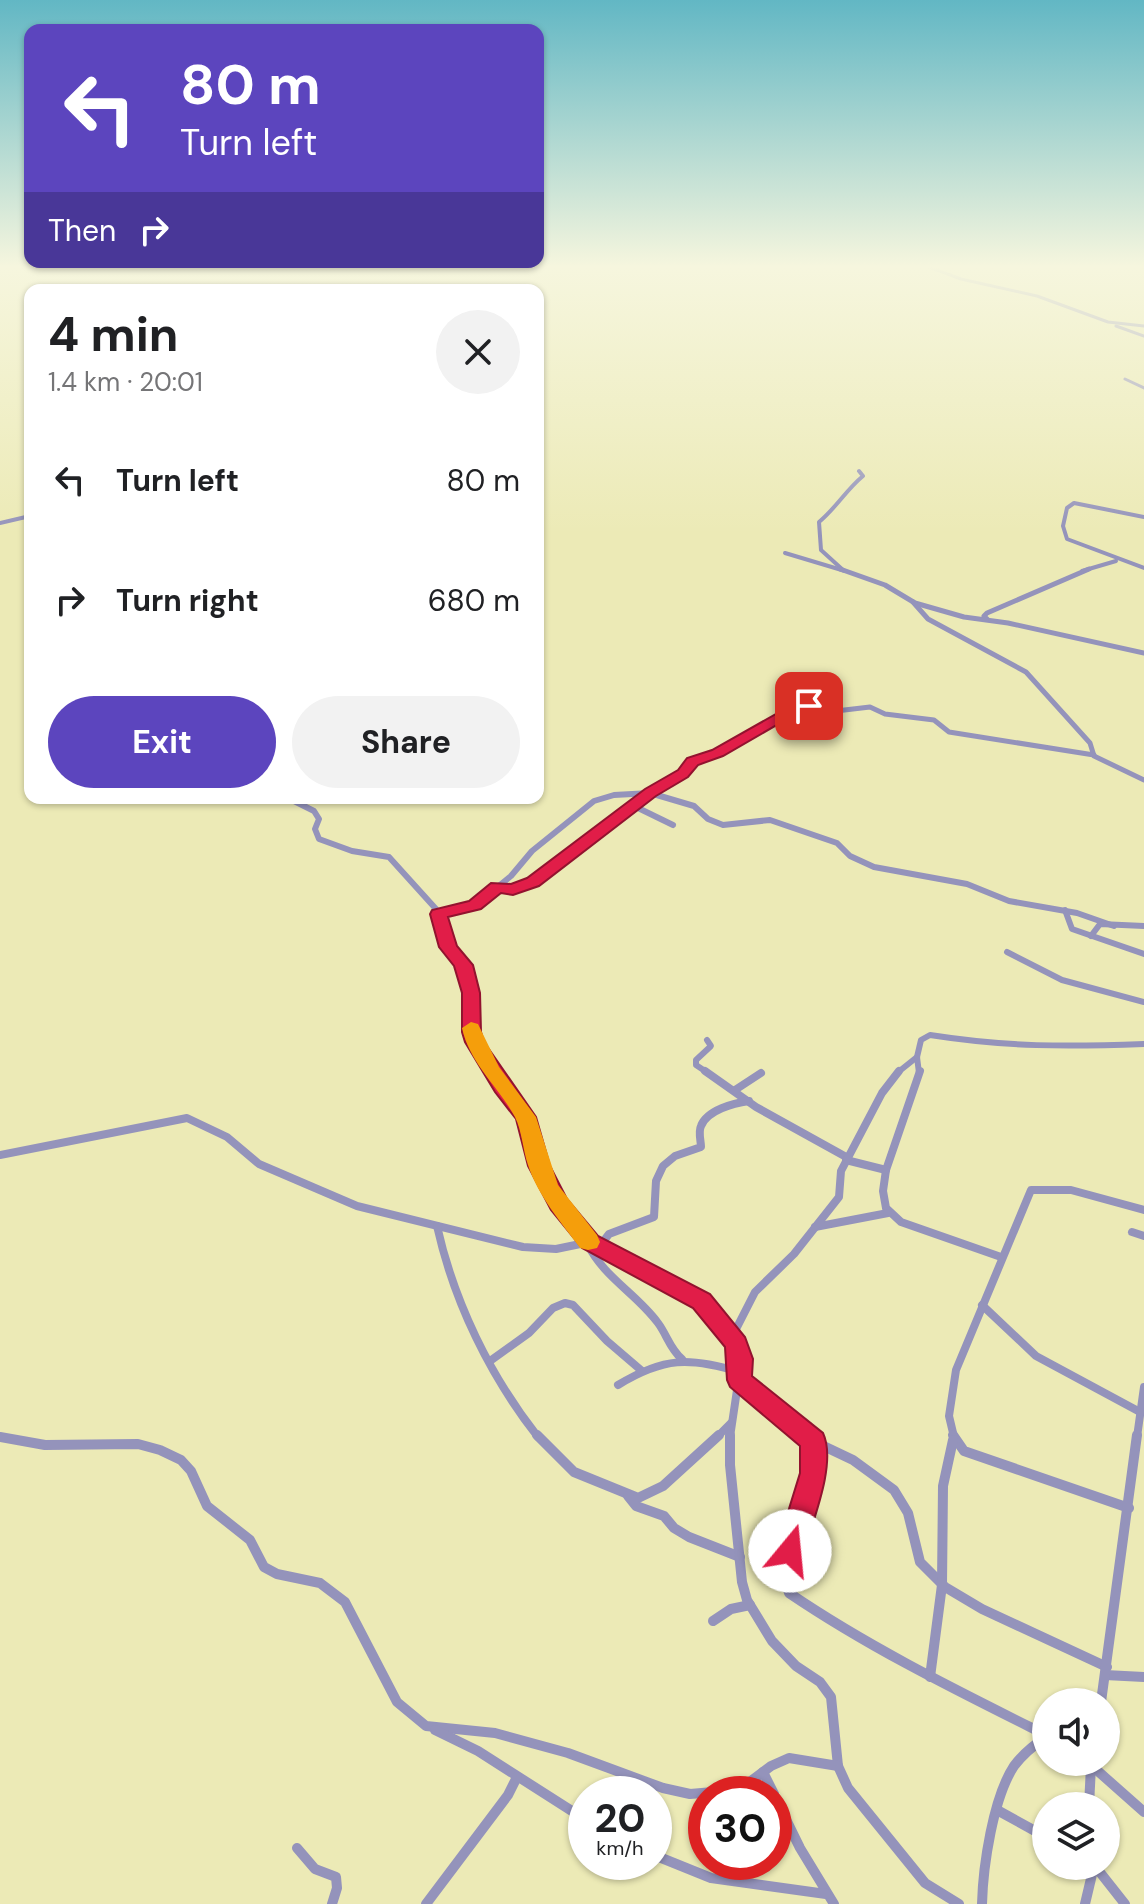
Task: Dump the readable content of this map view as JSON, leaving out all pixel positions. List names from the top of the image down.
{
  "page": {
    "turn": ["80 m", "Turn left"],
    "then": "Then",
    "heading": ["4 min", "1.4 km · 20:01"],
    "list": [
      {
        "name": "Turn left",
        "value": "80 m"
      },
      {
        "name": "Turn right",
        "value": "680 m"
      }
    ],
    "buttons": ["Exit", "Share"],
    "speed": "20 km/h",
    "limit": "30"
  }
}
